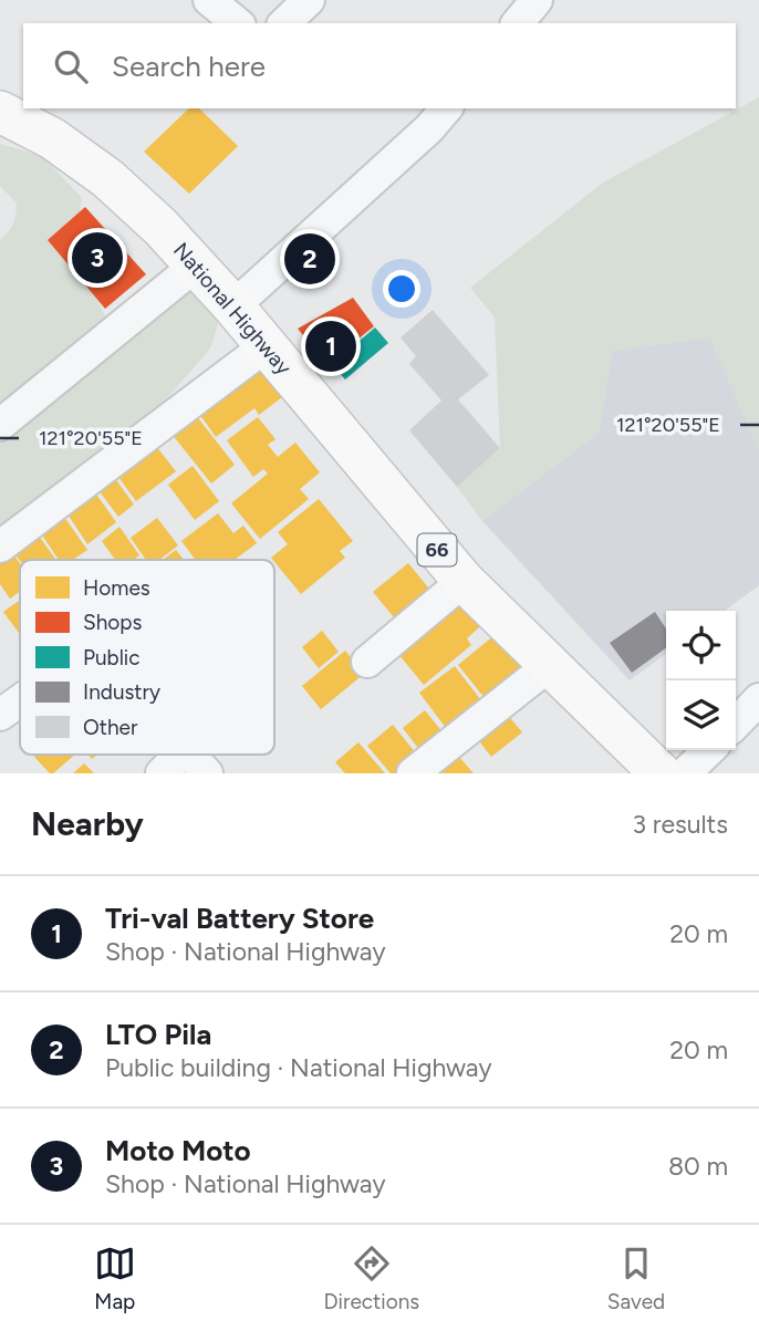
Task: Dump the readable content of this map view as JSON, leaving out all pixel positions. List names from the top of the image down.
{
  "streets": {
    "main road": ["National Highway", "66"]
  },
  "legend": [
    "Homes",
    "Shops",
    "Public",
    "Industry",
    "Other"
  ],
  "page": {
    "search": "Search here",
    "pins": ["3", "2", "1"],
    "heading": ["Nearby", "3 results"],
    "list": [
      {
        "mark": "1",
        "name": "Tri-val Battery Store",
        "note": "Shop · National Highway",
        "value": "20 m"
      },
      {
        "mark": "2",
        "name": "LTO Pila",
        "note": "Public building · National Highway",
        "value": "20 m"
      },
      {
        "mark": "3",
        "name": "Moto Moto",
        "note": "Shop · National Highway",
        "value": "80 m"
      }
    ],
    "nav": ["Map", "Directions", "Saved"]
  },
  "coordinates": ["121°20'55\"E"]
}
